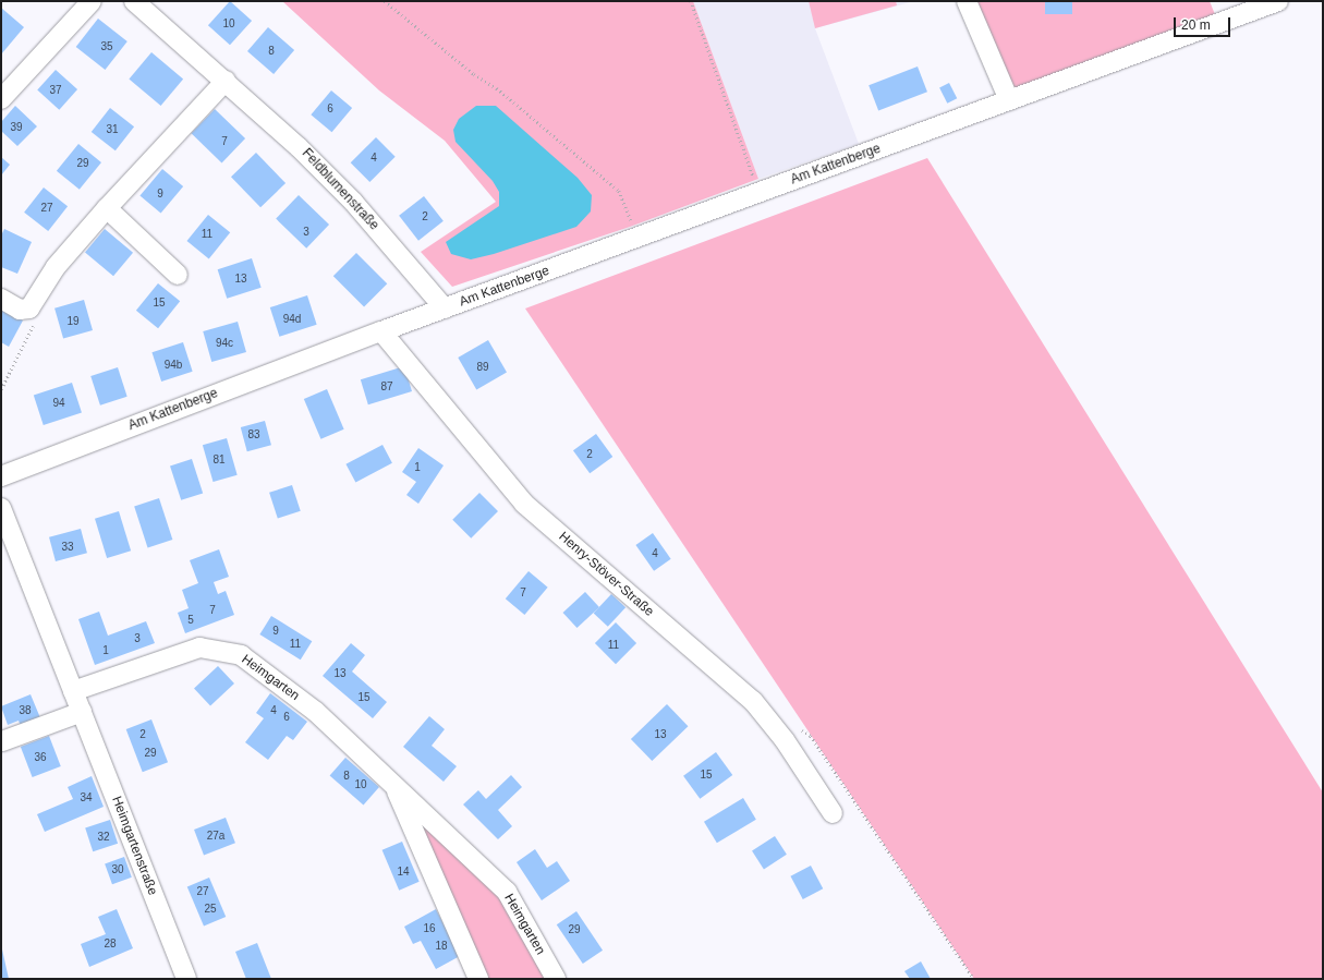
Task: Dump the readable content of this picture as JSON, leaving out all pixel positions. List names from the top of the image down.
{
  "streets": {
    "street": [
      "Am Kattenberge",
      "Feldblumenstraße",
      "Henry-Stöver-Straße",
      "Heimgarten",
      "Heimgartenstraße"
    ]
  },
  "crossings": [
    ["Am Kattenberge", "Feldblumenstraße"],
    ["Am Kattenberge", "Henry-Stöver-Straße"],
    ["Heimgarten", "Heimgartenstraße"]
  ],
  "house_numbers": [
    "10",
    "35",
    "8",
    "37",
    "6",
    "39",
    "31",
    "7",
    "4",
    "29",
    "9",
    "27",
    "2",
    "3",
    "11",
    "13",
    "15",
    "94d",
    "19",
    "94c",
    "94b",
    "89",
    "87",
    "94",
    "83",
    "2",
    "81",
    "1",
    "33",
    "4",
    "7",
    "7",
    "5",
    "9",
    "3",
    "11",
    "11",
    "1",
    "13",
    "15",
    "38",
    "4",
    "6",
    "2",
    "13",
    "29",
    "36",
    "15",
    "8",
    "10",
    "34",
    "27a",
    "32",
    "30",
    "14",
    "27",
    "25",
    "16",
    "29",
    "28",
    "18"
  ],
  "scale_bar": "20 m"
}
